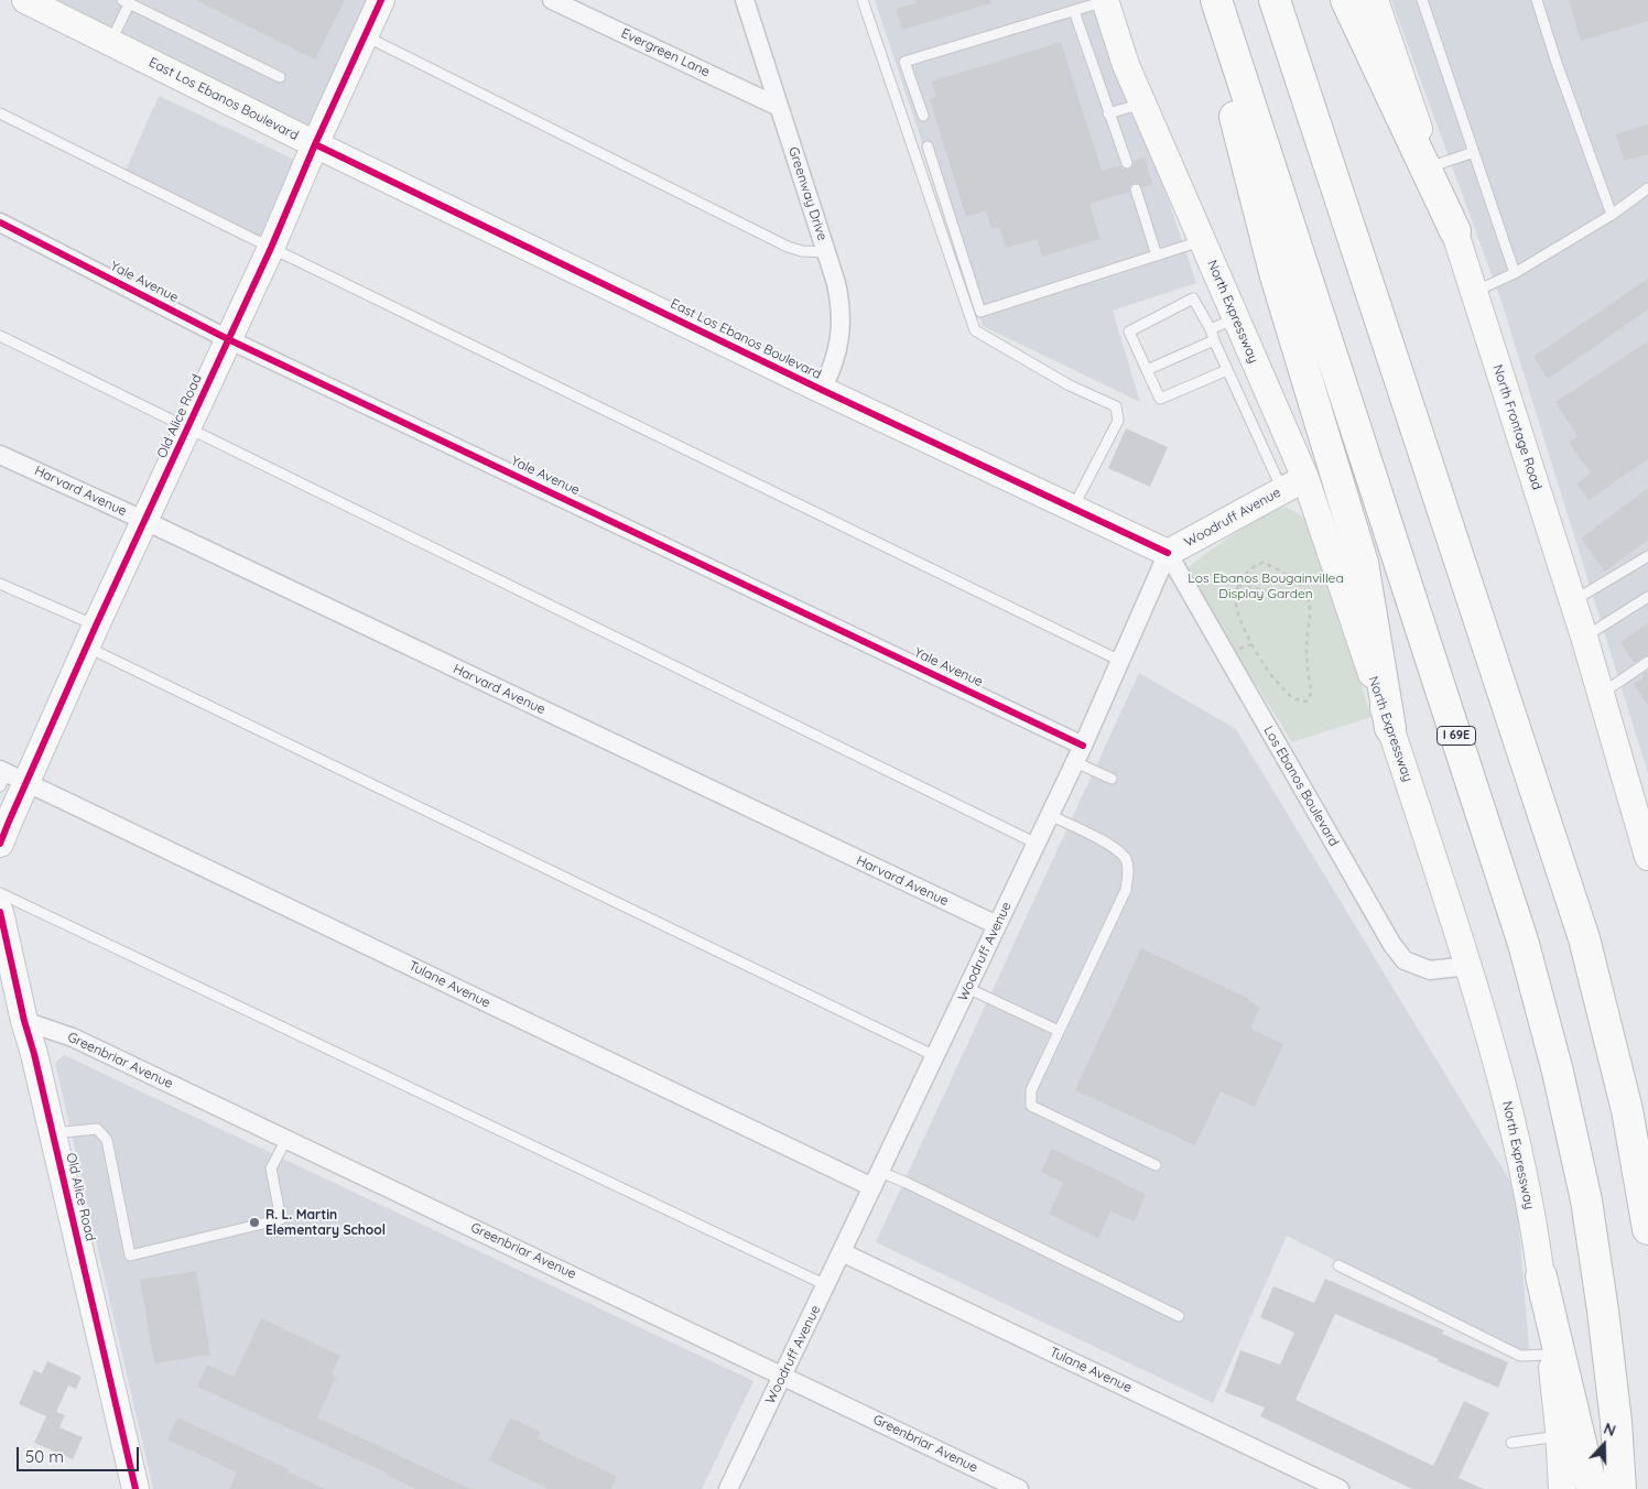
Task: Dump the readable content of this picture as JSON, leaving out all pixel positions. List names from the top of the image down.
{
  "streets": {
    "highway": ["I 69E"],
    "street": [
      "Evergreen Lane",
      "East Los Ebanos Boulevard",
      "Greenway Drive",
      "Yale Avenue",
      "North Expressway",
      "Old Alice Road",
      "North Frontage Road",
      "Harvard Avenue",
      "Woodruff Avenue",
      "Los Ebanos Boulevard",
      "Tulane Avenue",
      "Greenbriar Avenue"
    ]
  },
  "crossings": [
    ["Evergreen Lane", "Greenway Drive"],
    ["East Los Ebanos Boulevard", "Greenway Drive"],
    ["East Los Ebanos Boulevard", "Old Alice Road"],
    ["East Los Ebanos Boulevard", "Woodruff Avenue"],
    ["East Los Ebanos Boulevard", "Los Ebanos Boulevard"],
    ["Yale Avenue", "Old Alice Road"],
    ["Yale Avenue", "Woodruff Avenue"],
    ["North Expressway", "Woodruff Avenue"],
    ["North Expressway", "Los Ebanos Boulevard"],
    ["Old Alice Road", "Harvard Avenue"],
    ["Old Alice Road", "Tulane Avenue"],
    ["Old Alice Road", "Greenbriar Avenue"],
    ["Harvard Avenue", "Woodruff Avenue"],
    ["Woodruff Avenue", "Los Ebanos Boulevard"],
    ["Woodruff Avenue", "Tulane Avenue"],
    ["Woodruff Avenue", "Greenbriar Avenue"]
  ],
  "parks": ["Los Ebanos Bougainvillea Display Garden"],
  "places": ["R. L. Martin Elementary School"],
  "scale_bar": "50 m",
  "north": "top"
}
